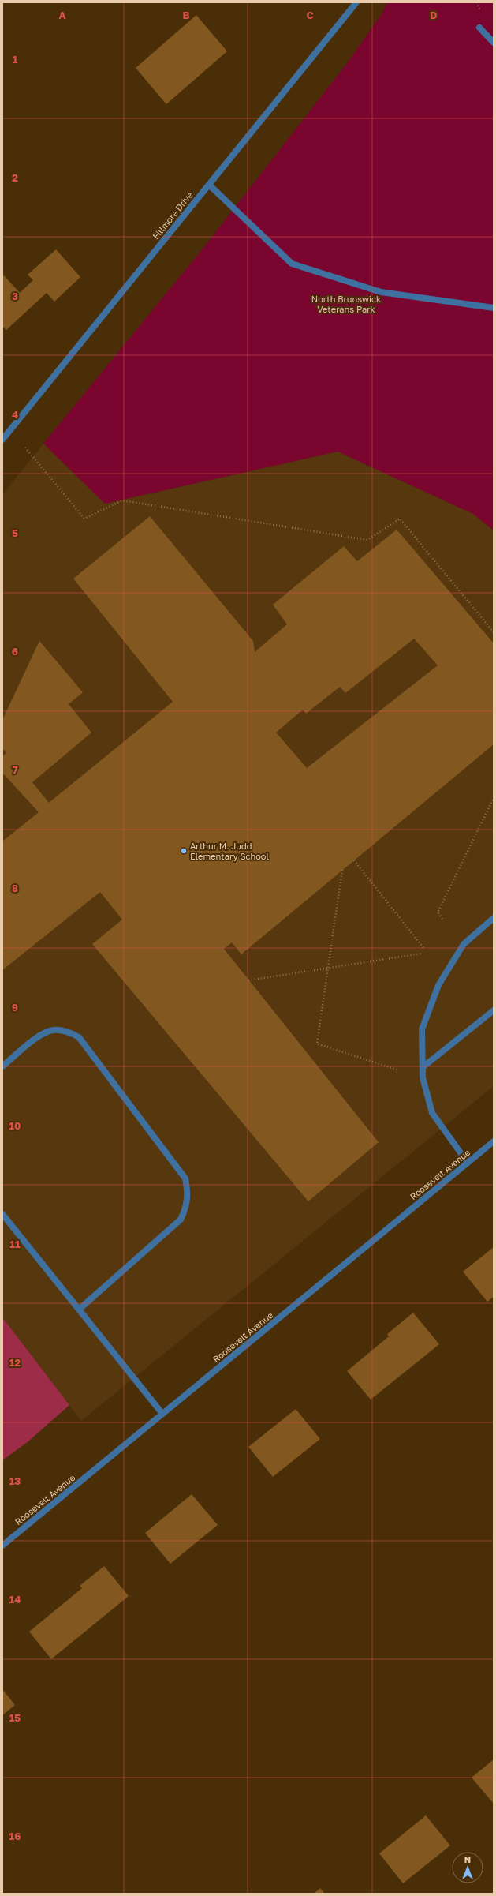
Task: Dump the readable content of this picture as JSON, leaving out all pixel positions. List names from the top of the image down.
{
  "streets": {
    "street": ["Fillmore Drive", "Roosevelt Avenue"]
  },
  "parks": ["North Brunswick Veterans Park"],
  "places": ["Arthur M. Judd Elementary School"],
  "north": "top",
  "grid": {
    "columns": [
      "A",
      "B",
      "C",
      "D"
    ],
    "rows": [
      "1",
      "2",
      "3",
      "4",
      "5",
      "6",
      "7",
      "8",
      "9",
      "10",
      "11",
      "12",
      "13",
      "14",
      "15",
      "16"
    ]
  }
}
